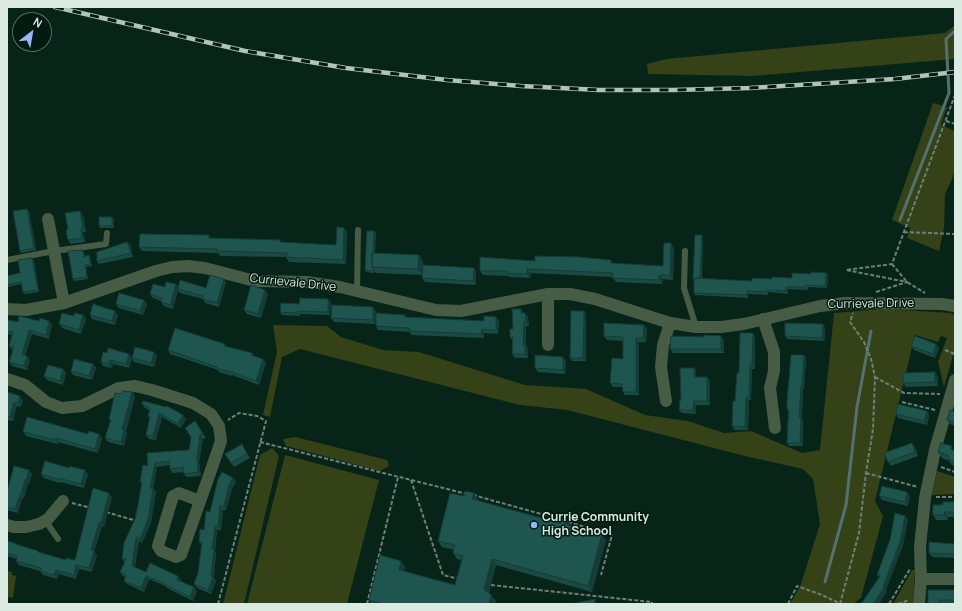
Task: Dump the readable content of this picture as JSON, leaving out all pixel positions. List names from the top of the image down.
{
  "streets": {
    "street": ["Currievale Drive"]
  },
  "places": ["Currie Community High School"],
  "north": "top right"
}
